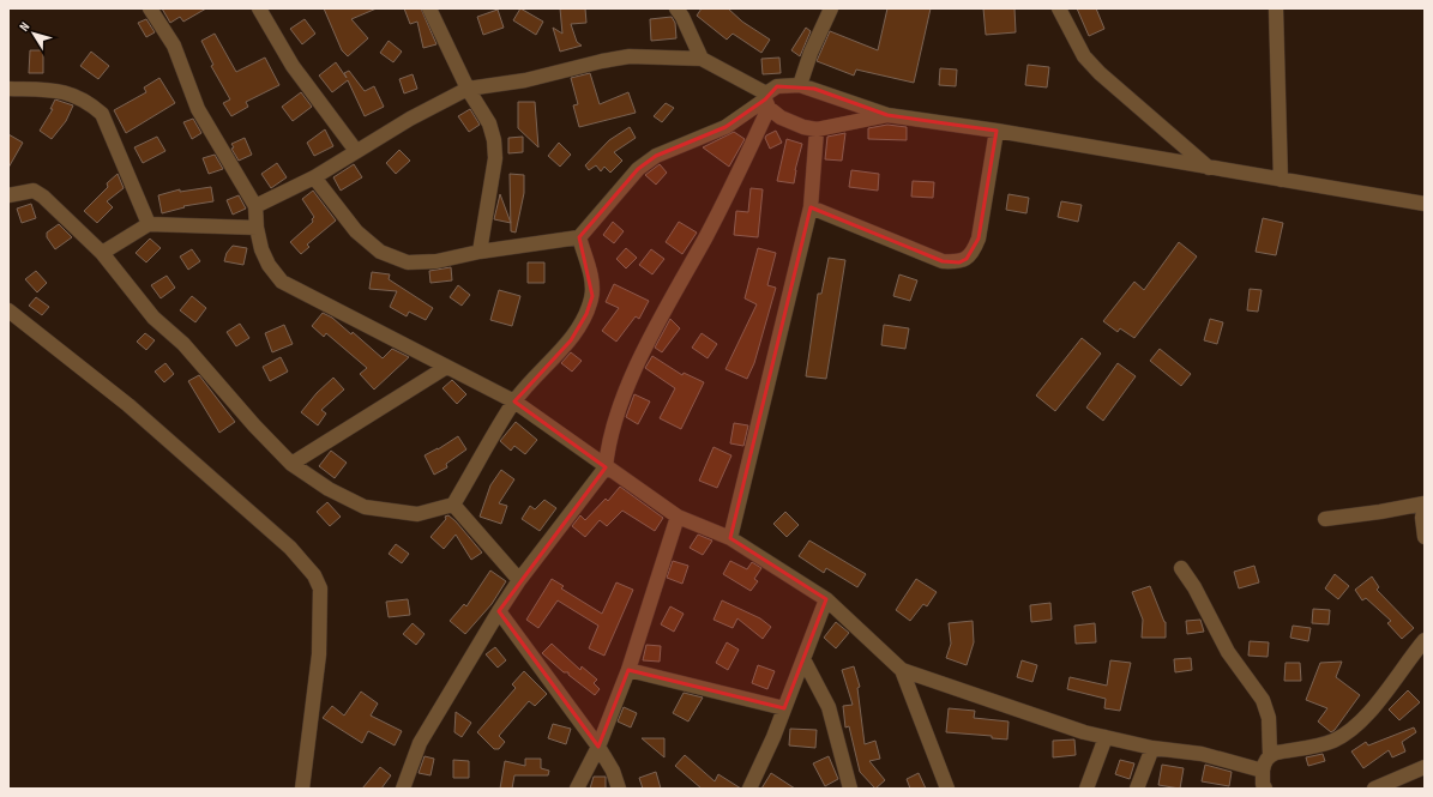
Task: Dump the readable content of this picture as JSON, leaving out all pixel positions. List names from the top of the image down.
{
  "north": "top left"
}
